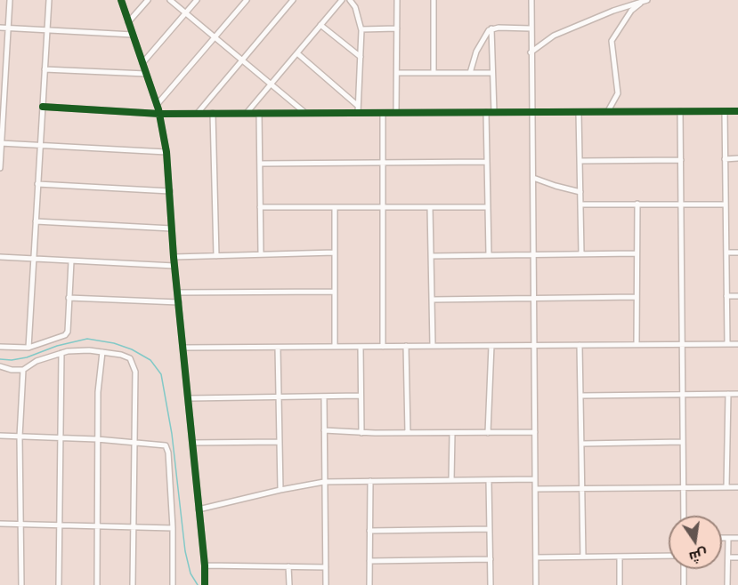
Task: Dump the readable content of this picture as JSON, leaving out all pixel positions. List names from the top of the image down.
{
  "north": "bottom"
}
